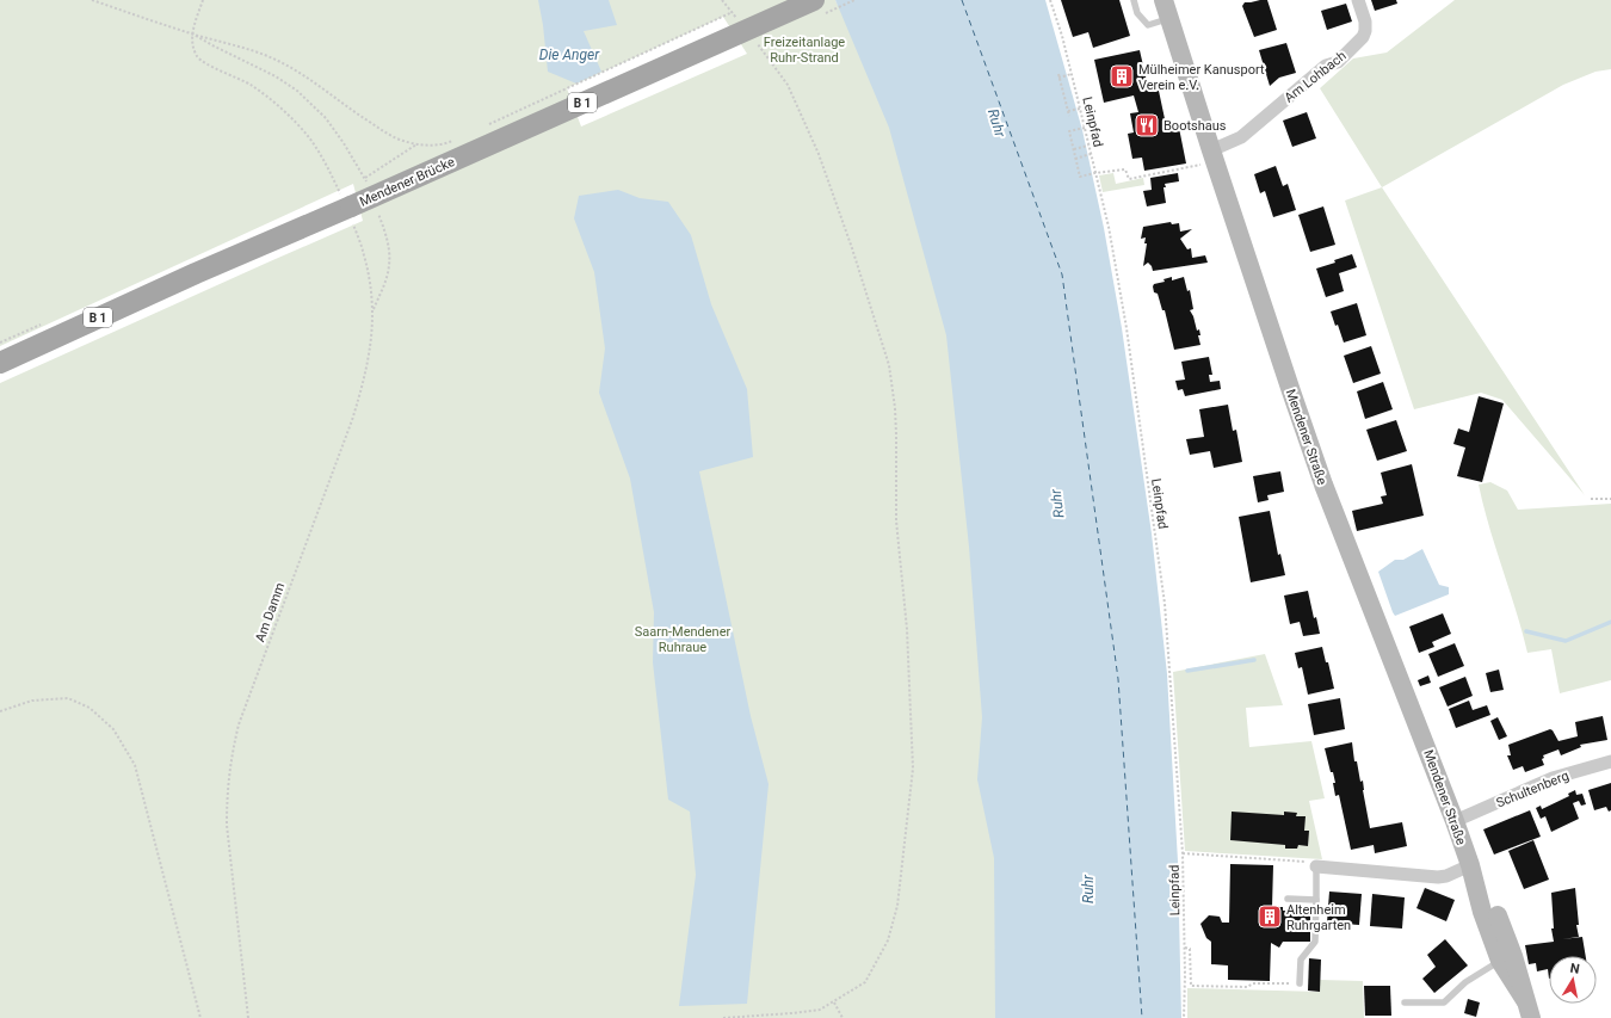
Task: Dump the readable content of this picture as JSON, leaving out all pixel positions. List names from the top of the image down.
{
  "streets": {
    "main road": ["B 1", "Mendener Brücke", "Mendener Straße"],
    "street": ["Am Lohbach", "Schultenberg"],
    "path": ["Leinpfad", "Am Damm"]
  },
  "crossings": [
    ["Am Lohbach", "Mendener Straße"],
    ["Mendener Brücke", "Am Damm"],
    ["Mendener Straße", "Schultenberg"]
  ],
  "water": ["Die Anger", "Ruhr"],
  "parks": ["Freizeitanlage Ruhr-Strand", "Saarn-Mendener Ruhraue"],
  "places": {
    "building": ["Mülheimer Kanusport Verein e.V.", "Altenheim Ruhrgarten"],
    "restaurant": ["Bootshaus"]
  },
  "north": "top"
}
